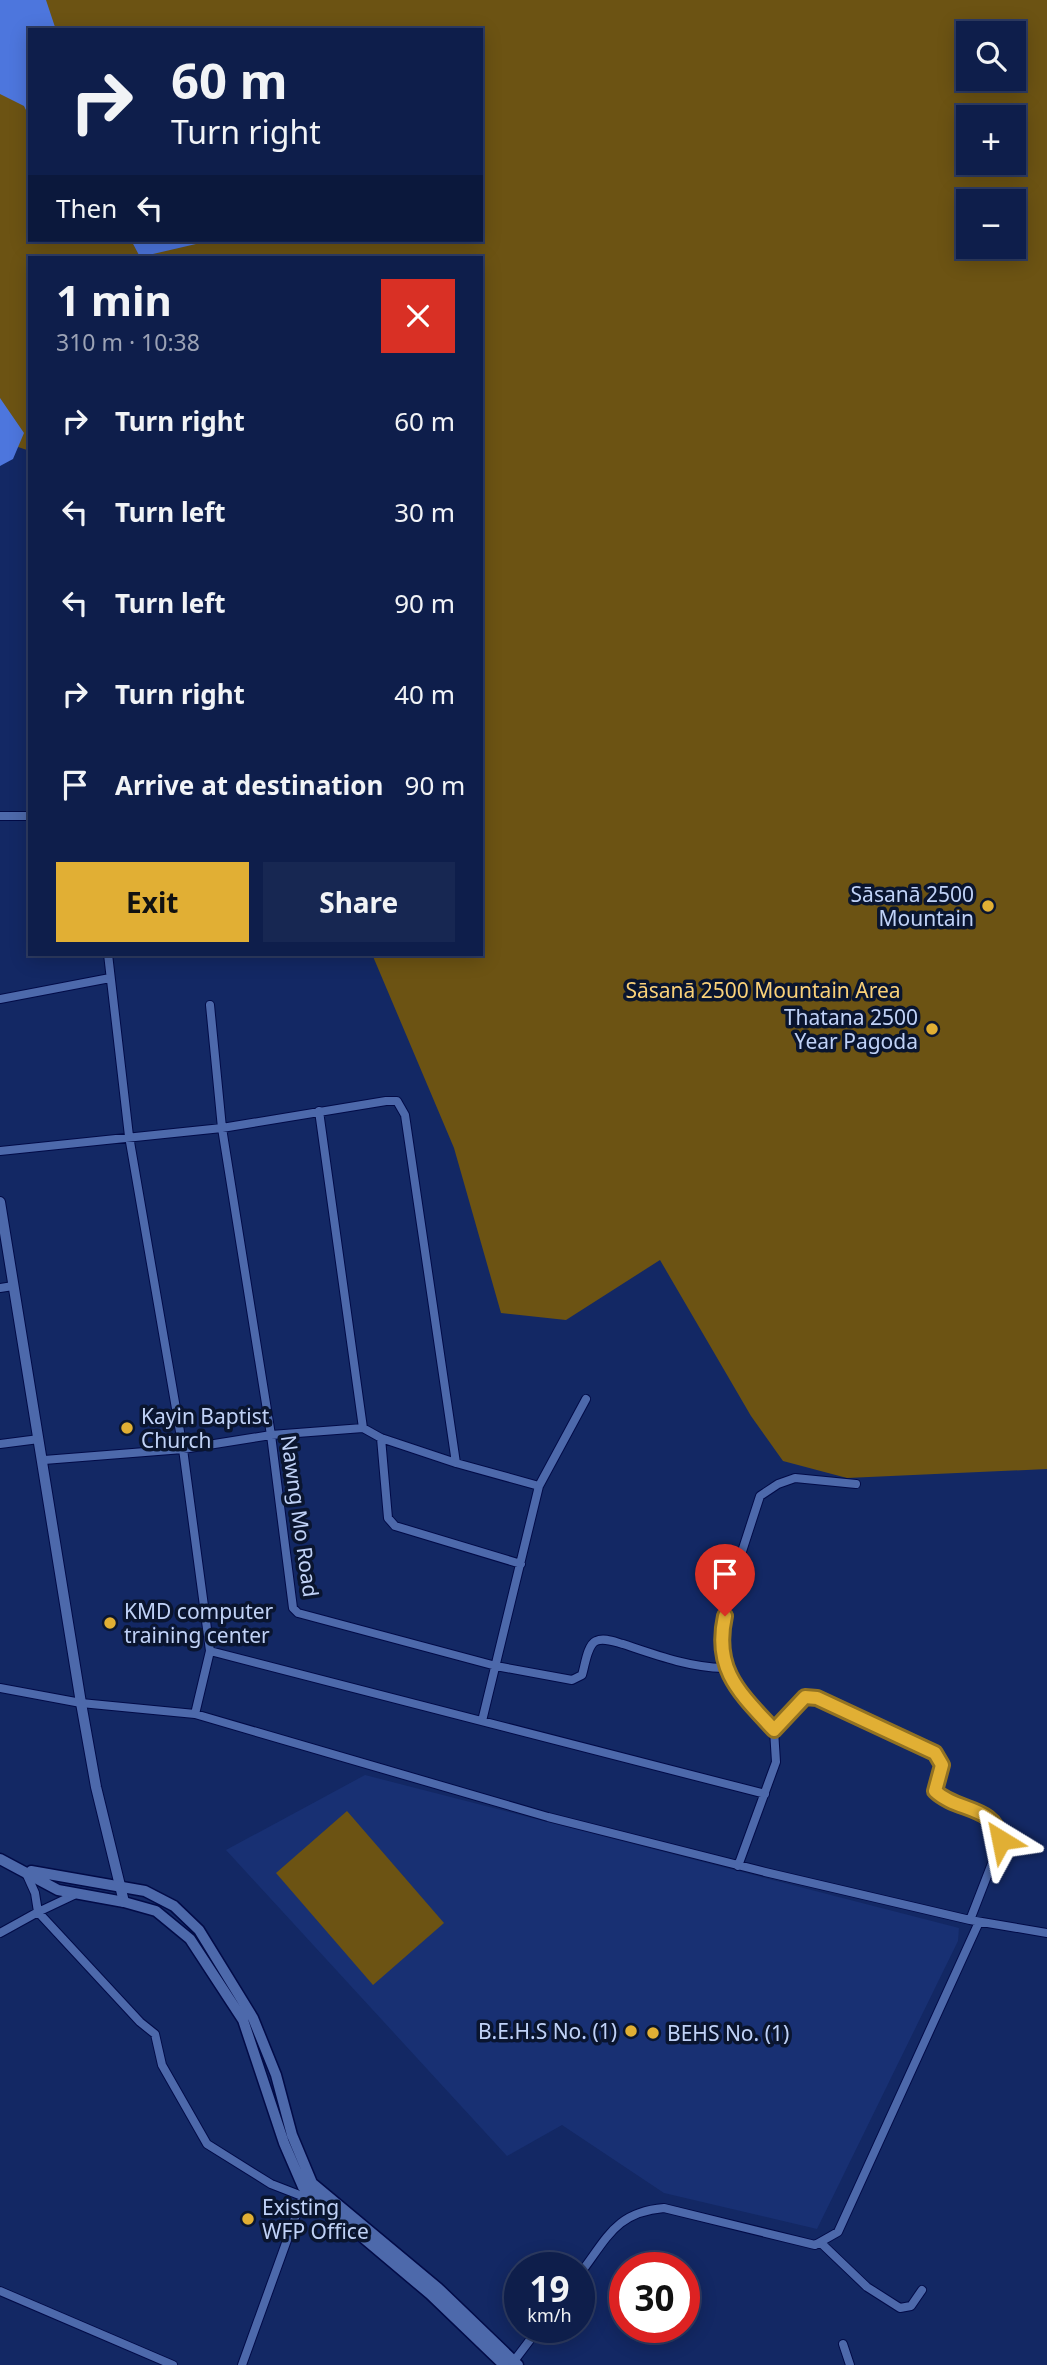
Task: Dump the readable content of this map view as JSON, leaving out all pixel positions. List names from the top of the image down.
{
  "streets": {
    "street": ["Nawng Mo Road"]
  },
  "parks": ["Sāsanā 2500 Mountain Area"],
  "places": [
    "Sāsanā 2500 Mountain",
    "Thatana 2500 Year Pagoda",
    "Kayin Baptist Church",
    "KMD computer training center",
    "B.E.H.S No. (1)",
    "BEHS No. (1)",
    "Existing WFP Office"
  ],
  "page": {
    "map_buttons": ["+", "−"],
    "turn": ["60 m", "Turn right"],
    "then": "Then",
    "heading": ["1 min", "310 m · 10:38"],
    "list": [
      {
        "name": "Turn right",
        "value": "60 m"
      },
      {
        "name": "Turn left",
        "value": "30 m"
      },
      {
        "name": "Turn left",
        "value": "90 m"
      },
      {
        "name": "Turn right",
        "value": "40 m"
      },
      {
        "name": "Arrive at destination",
        "value": "90 m"
      }
    ],
    "buttons": ["Exit", "Share"],
    "speed": "19 km/h",
    "limit": "30"
  }
}
